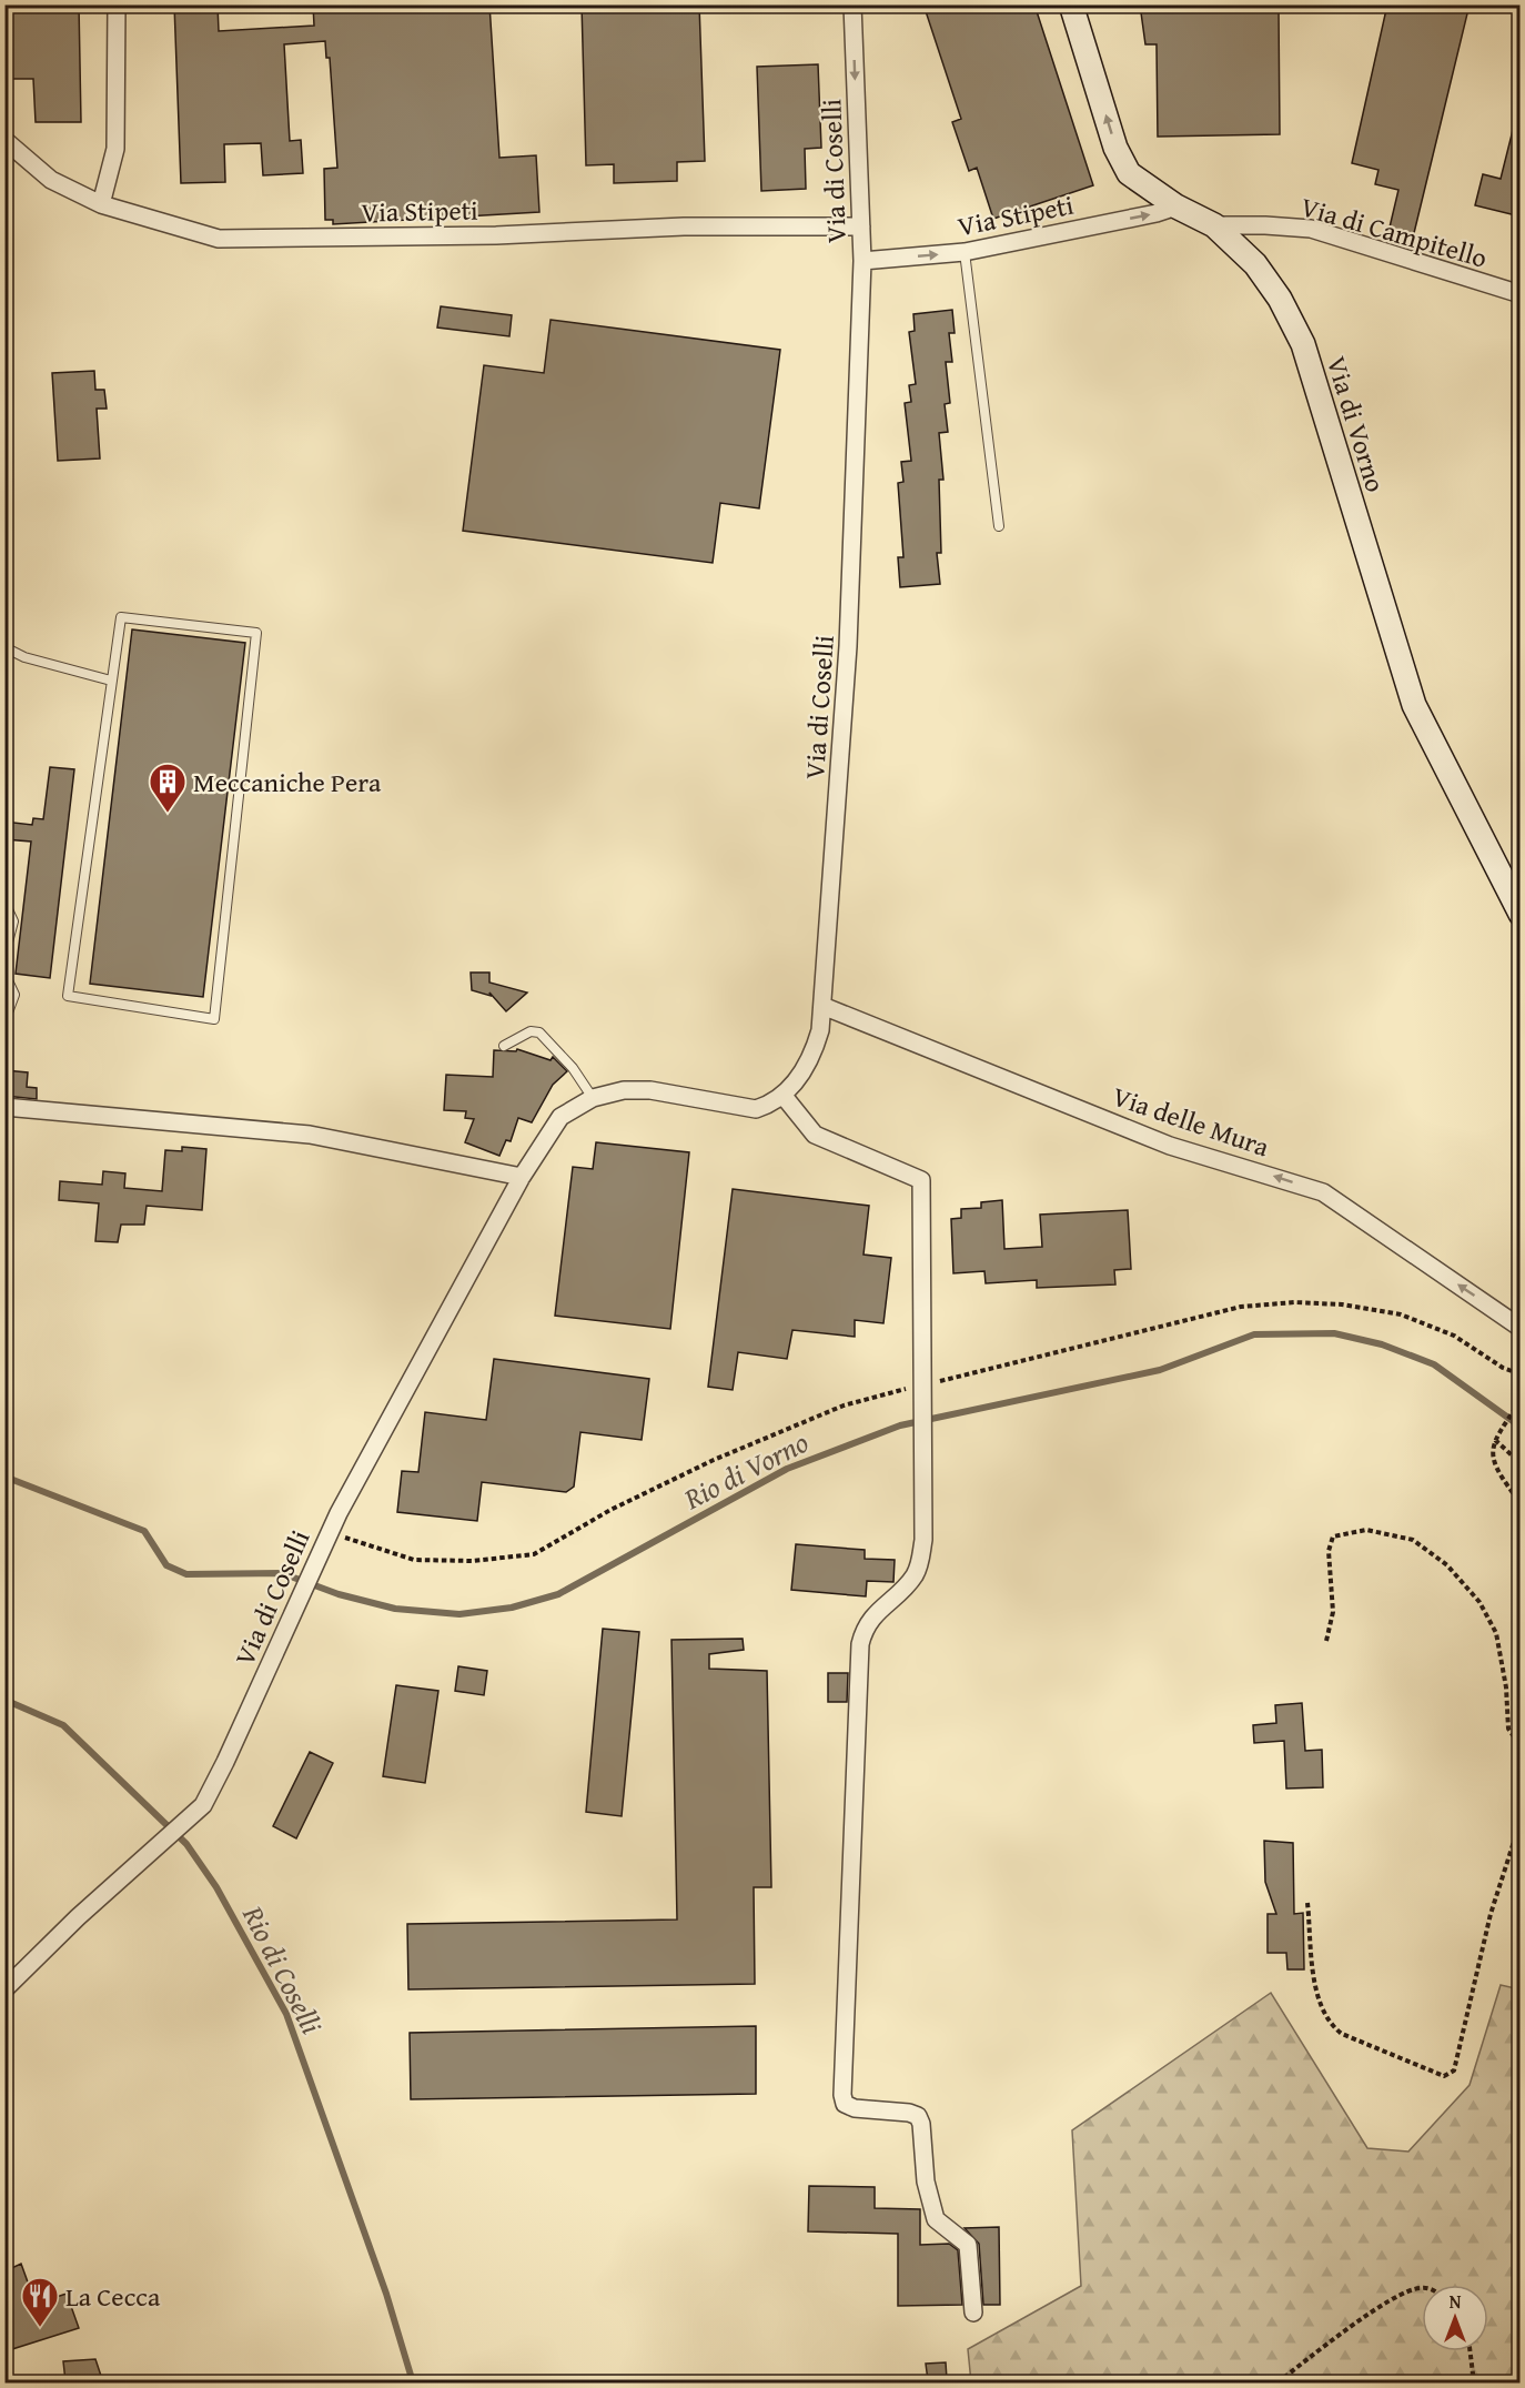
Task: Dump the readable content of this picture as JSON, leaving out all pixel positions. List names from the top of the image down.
{
  "streets": {
    "street": [
      "Via di Coselli",
      "Via Stipeti",
      "Via di Campitello",
      "Via di Vorno",
      "Via delle Mura"
    ]
  },
  "crossings": [
    ["Via di Coselli", "Via Stipeti"],
    ["Via di Coselli", "Via delle Mura"],
    ["Via Stipeti", "Via di Vorno"],
    ["Via di Campitello", "Via di Vorno"]
  ],
  "one_way": ["Via delle Mura"],
  "water": ["Rio di Vorno", "Rio di Coselli"],
  "places": {
    "building": ["Meccaniche Pera"],
    "restaurant": ["La Cecca"]
  },
  "north": "top"
}
